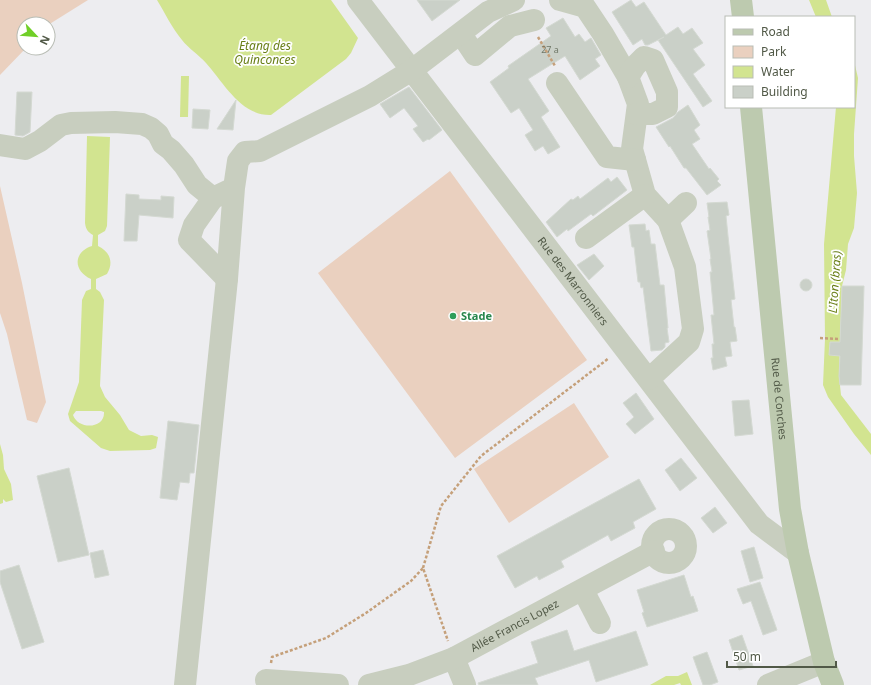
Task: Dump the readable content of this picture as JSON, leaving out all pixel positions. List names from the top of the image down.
{
  "streets": {
    "main road": ["Rue de Conches"],
    "street": ["Rue des Marronniers", "Allée Francis Lopez"]
  },
  "crossings": [
    ["Rue des Marronniers", "Rue de Conches"]
  ],
  "water": ["Étang des Quinconces", "L'Iton (bras)"],
  "places": ["Stade"],
  "house_numbers": ["27 a"],
  "legend": [
    "Road",
    "Park",
    "Water",
    "Building"
  ],
  "scale_bar": "50 m",
  "north": "bottom right"
}
